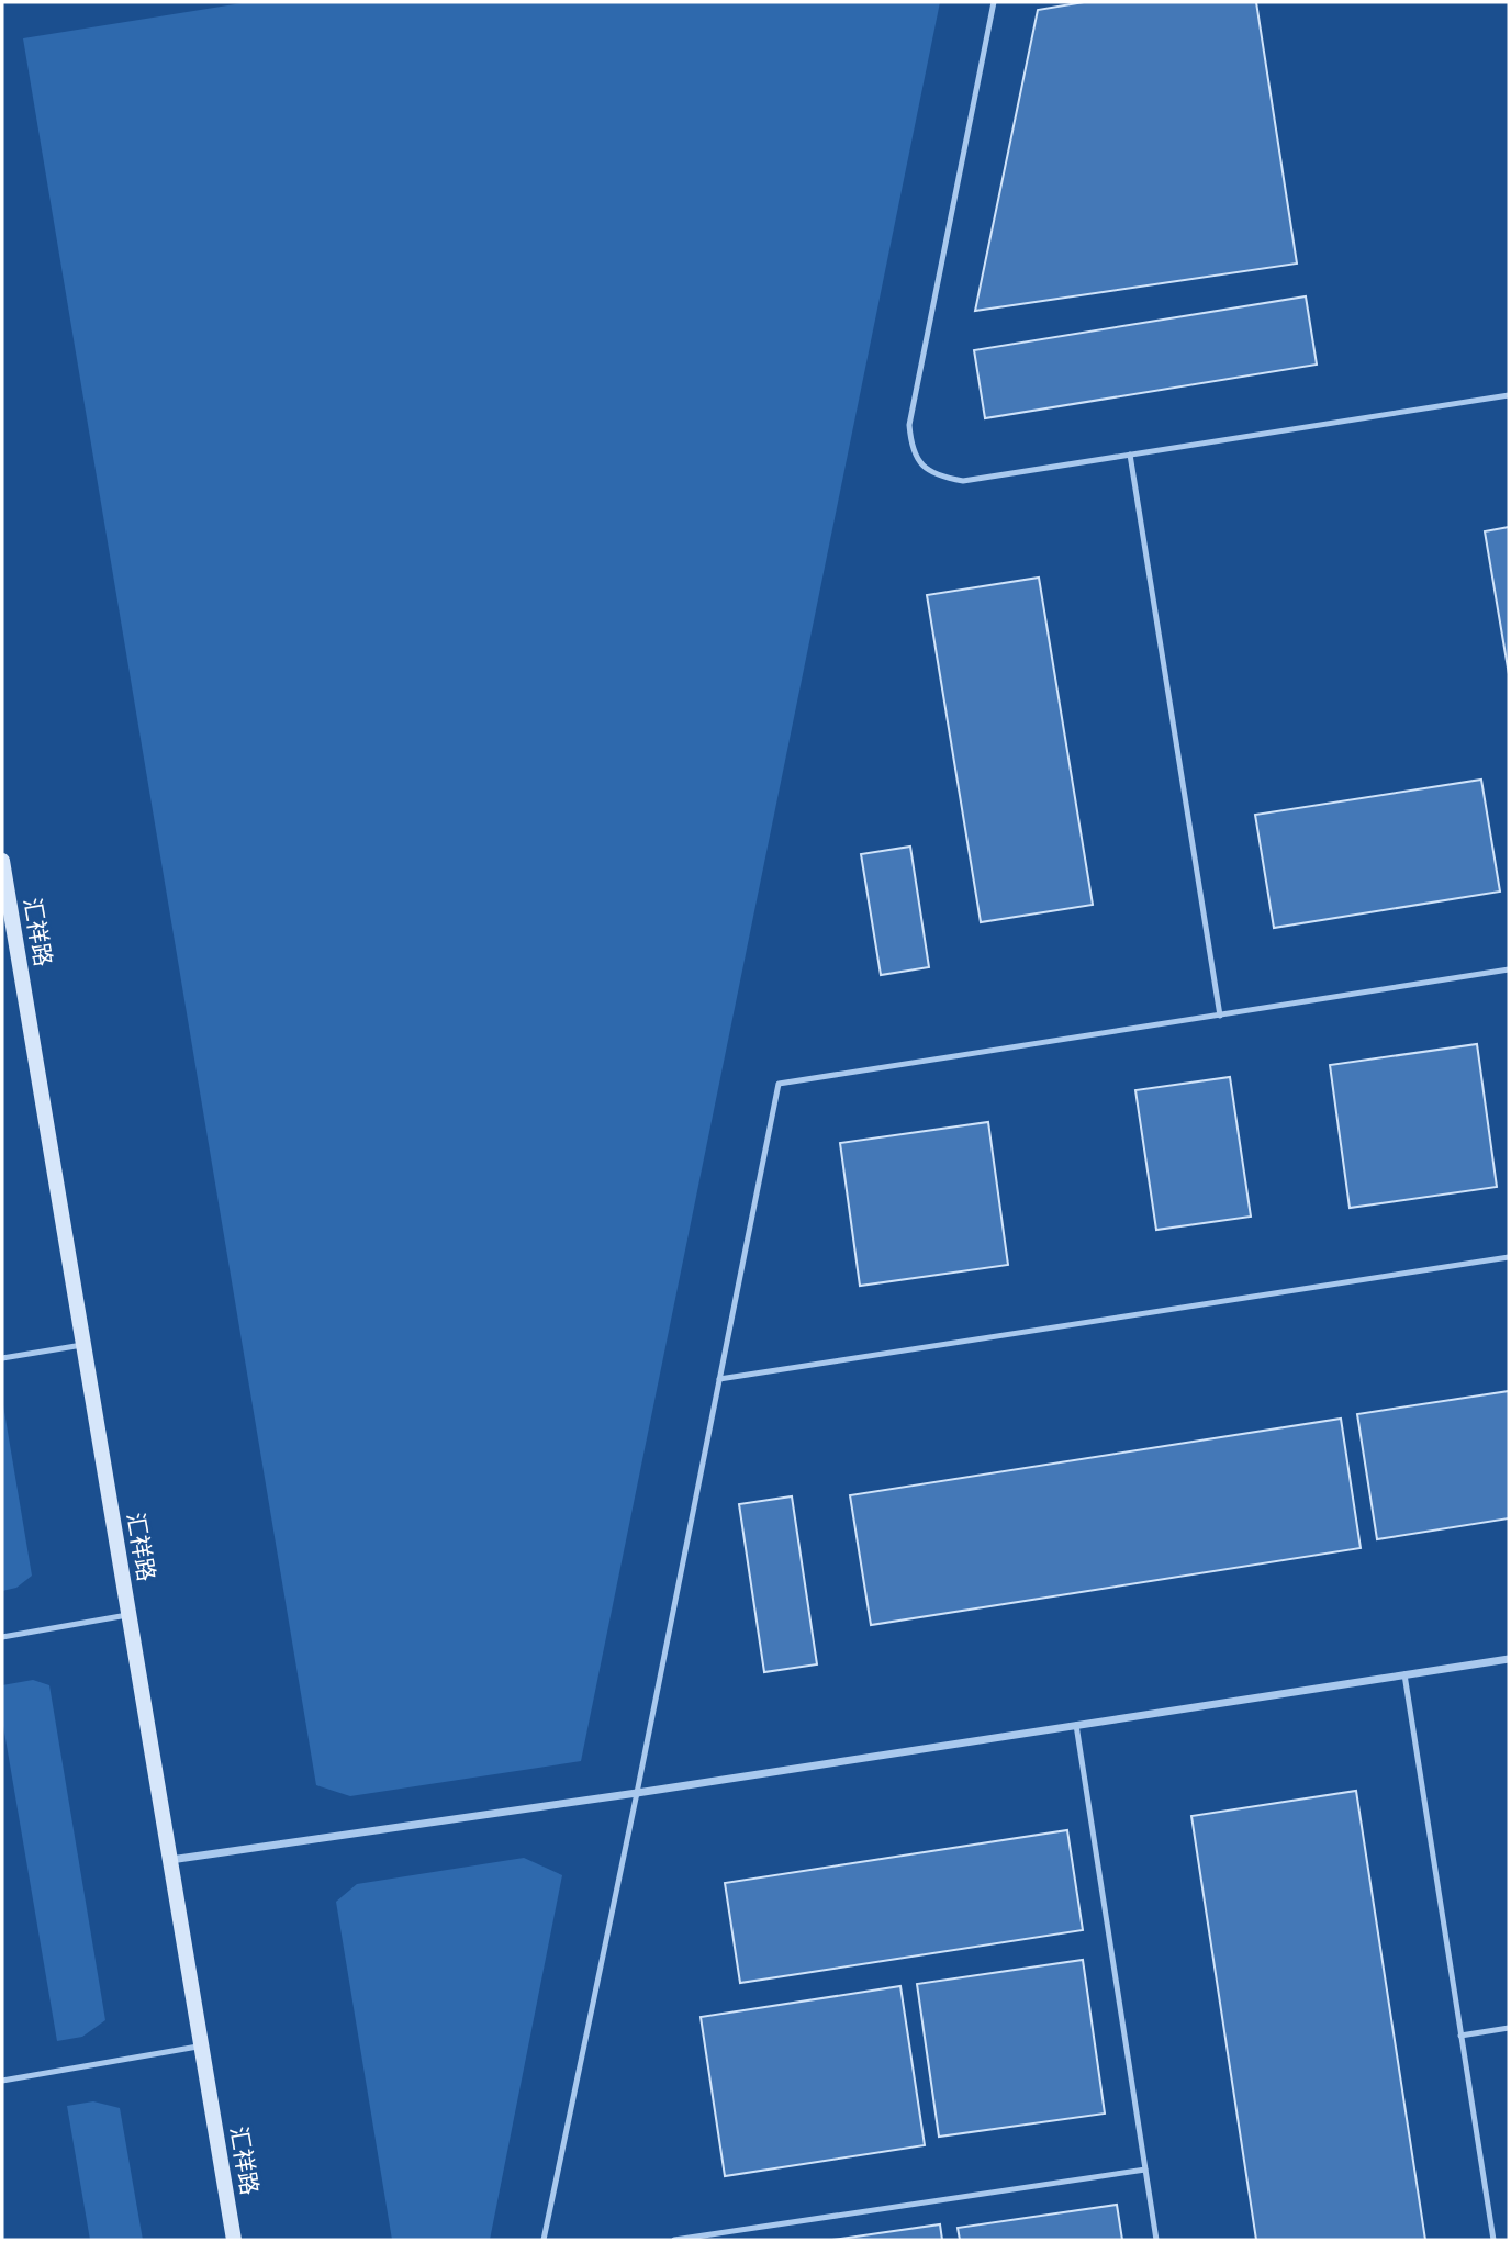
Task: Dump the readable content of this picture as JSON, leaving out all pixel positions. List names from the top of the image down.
{
  "streets": {
    "main road": ["汇祥路"]
  }
}
